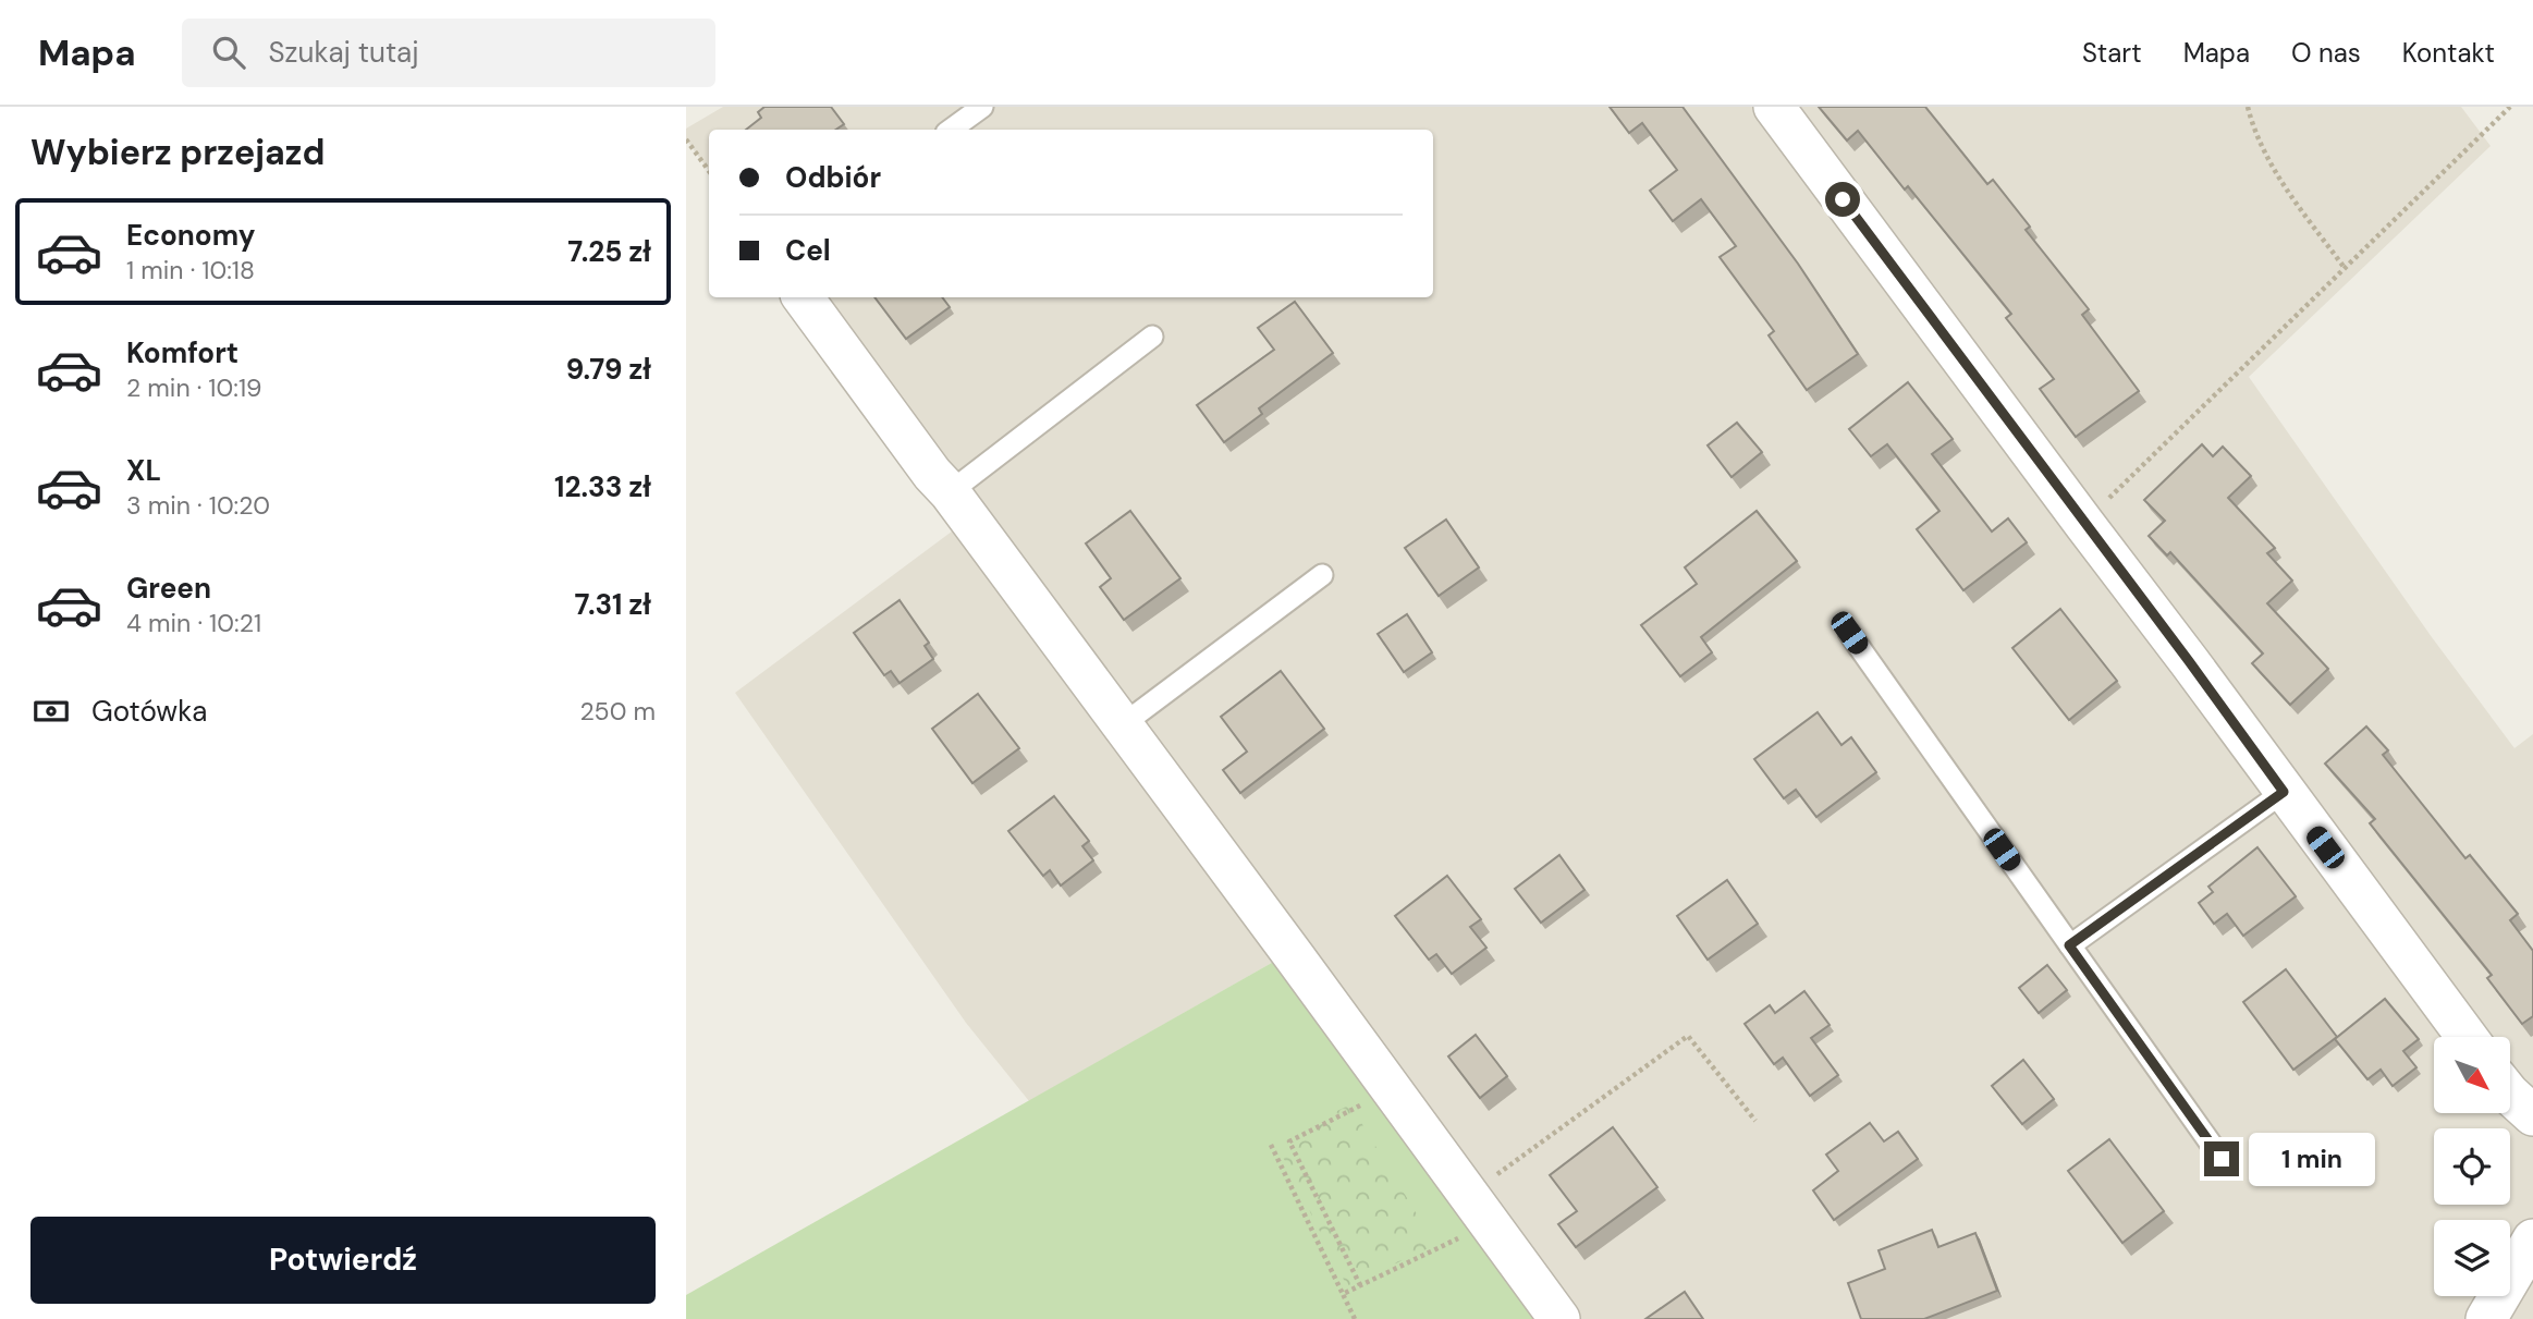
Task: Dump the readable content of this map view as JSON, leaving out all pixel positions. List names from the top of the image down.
{
  "north": "bottom right",
  "page": {
    "header": "Mapa",
    "search": "Szukaj tutaj",
    "nav": [
      "Start",
      "Mapa",
      "O nas",
      "Kontakt"
    ],
    "heading": "Wybierz przejazd",
    "banner": ["Odbiór", "Cel"],
    "list": [
      {
        "name": "Economy",
        "note": "1 min · 10:18",
        "value": "7.25 zł"
      },
      {
        "name": "Komfort",
        "note": "2 min · 10:19",
        "value": "9.79 zł"
      },
      {
        "name": "XL",
        "note": "3 min · 10:20",
        "value": "12.33 zł"
      },
      {
        "name": "Green",
        "note": "4 min · 10:21",
        "value": "7.31 zł"
      }
    ],
    "pay": ["Gotówka", "250 m"],
    "bubble": "1 min",
    "buttons": "Potwierdź"
  }
}
